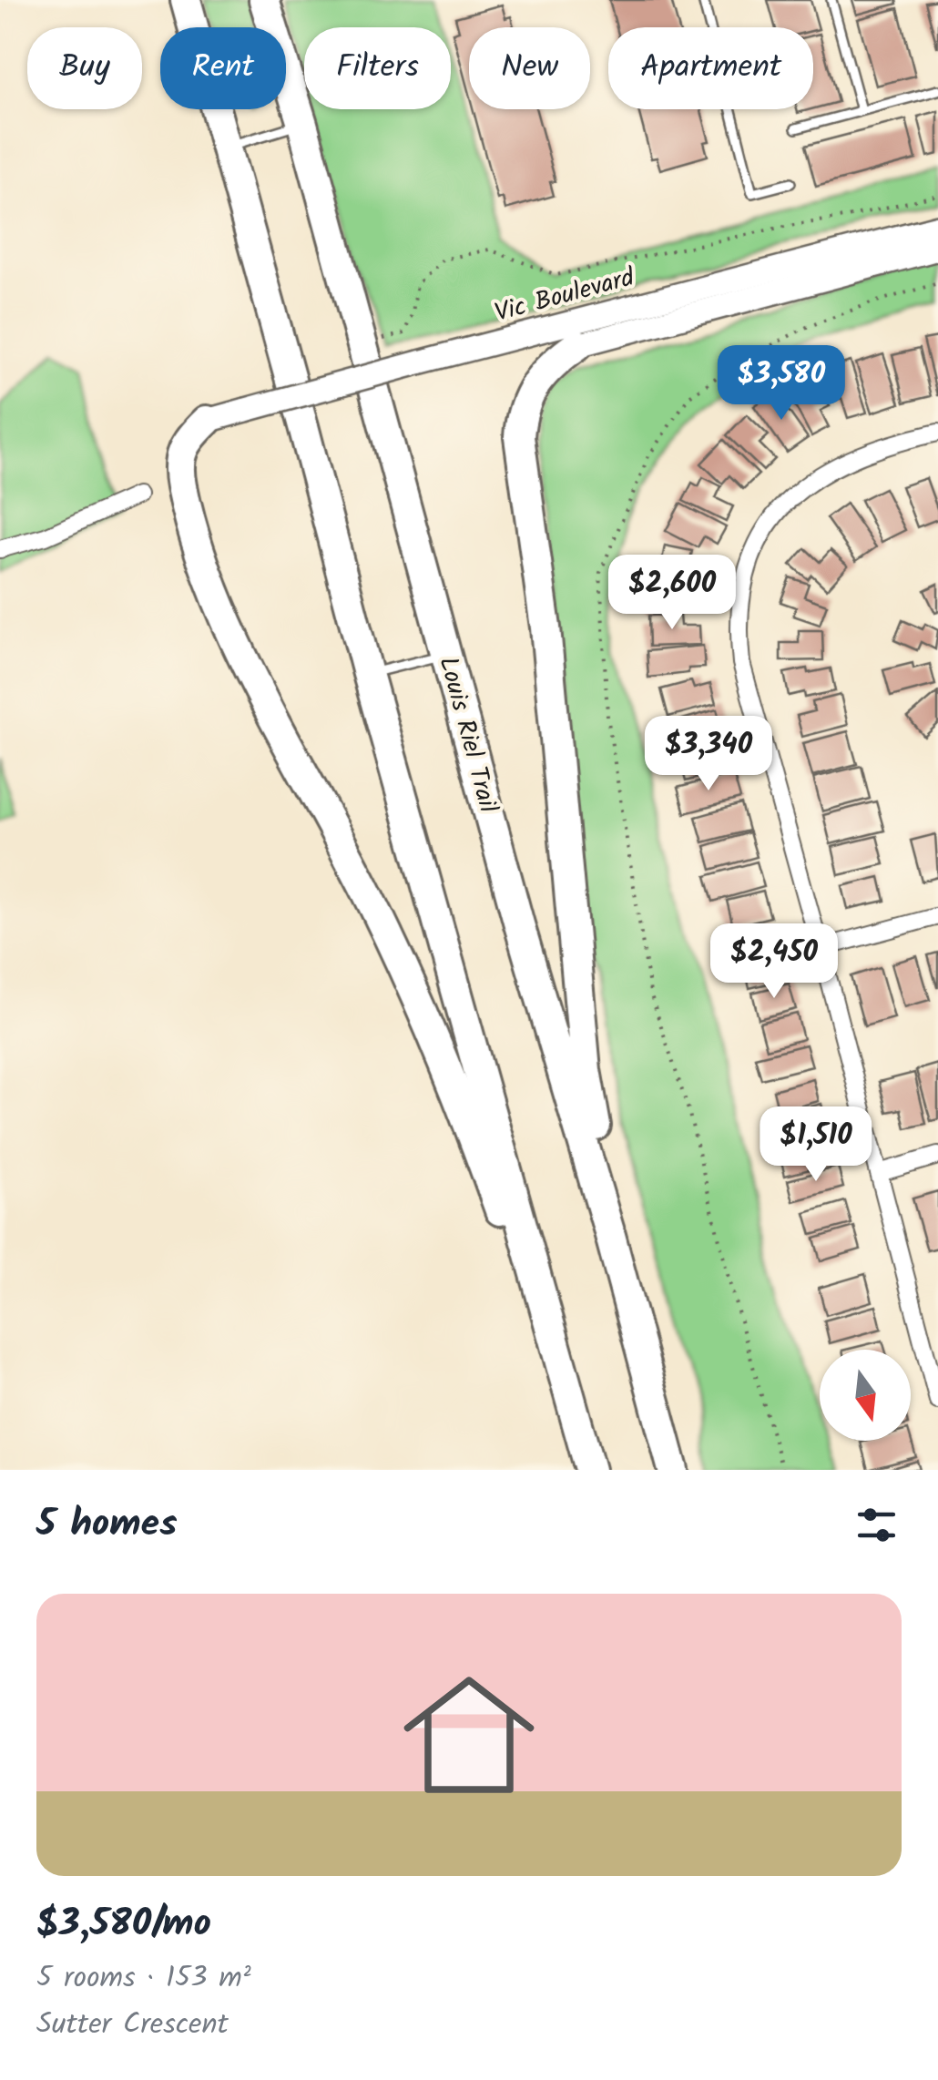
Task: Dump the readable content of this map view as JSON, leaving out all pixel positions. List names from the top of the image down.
{
  "streets": {
    "highway": ["Louis Riel Trail"],
    "street": ["Vic Boulevard"]
  },
  "north": "bottom",
  "page": {
    "chip": [
      "Buy",
      "Rent",
      "Filters",
      "New",
      "Apartment"
    ],
    "price": [
      "$3,580",
      "$2,600",
      "$3,340",
      "$2,450",
      "$1,510"
    ],
    "heading": "5 homes",
    "list": [
      {
        "name": "$3,580/mo",
        "note": "5 rooms · 153 m² · Sutter Crescent"
      }
    ]
  }
}
